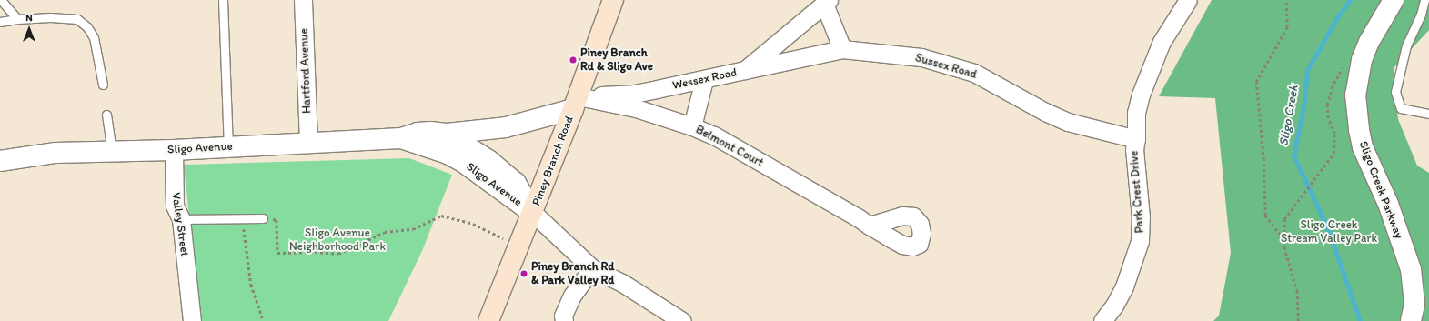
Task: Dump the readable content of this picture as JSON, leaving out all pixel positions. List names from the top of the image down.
{
  "streets": {
    "main road": ["Piney Branch Road"],
    "street": [
      "Sussex Road",
      "Hartford Avenue",
      "Wessex Road",
      "Belmont Court",
      "Sligo Avenue",
      "Sligo Creek Parkway",
      "Park Crest Drive",
      "Valley Street"
    ]
  },
  "crossings": [
    ["Sussex Road", "Wessex Road"],
    ["Sussex Road", "Park Crest Drive"],
    ["Hartford Avenue", "Sligo Avenue"],
    ["Wessex Road", "Belmont Court"],
    ["Wessex Road", "Piney Branch Road"],
    ["Belmont Court", "Piney Branch Road"],
    ["Sligo Avenue", "Piney Branch Road"],
    ["Sligo Avenue", "Valley Street"]
  ],
  "water": ["Sligo Creek"],
  "parks": ["Sligo Creek Stream Valley Park", "Sligo Avenue Neighborhood Park"],
  "places": ["Piney Branch Rd & Sligo Ave", "Piney Branch Rd & Park Valley Rd"],
  "north": "top"
}
